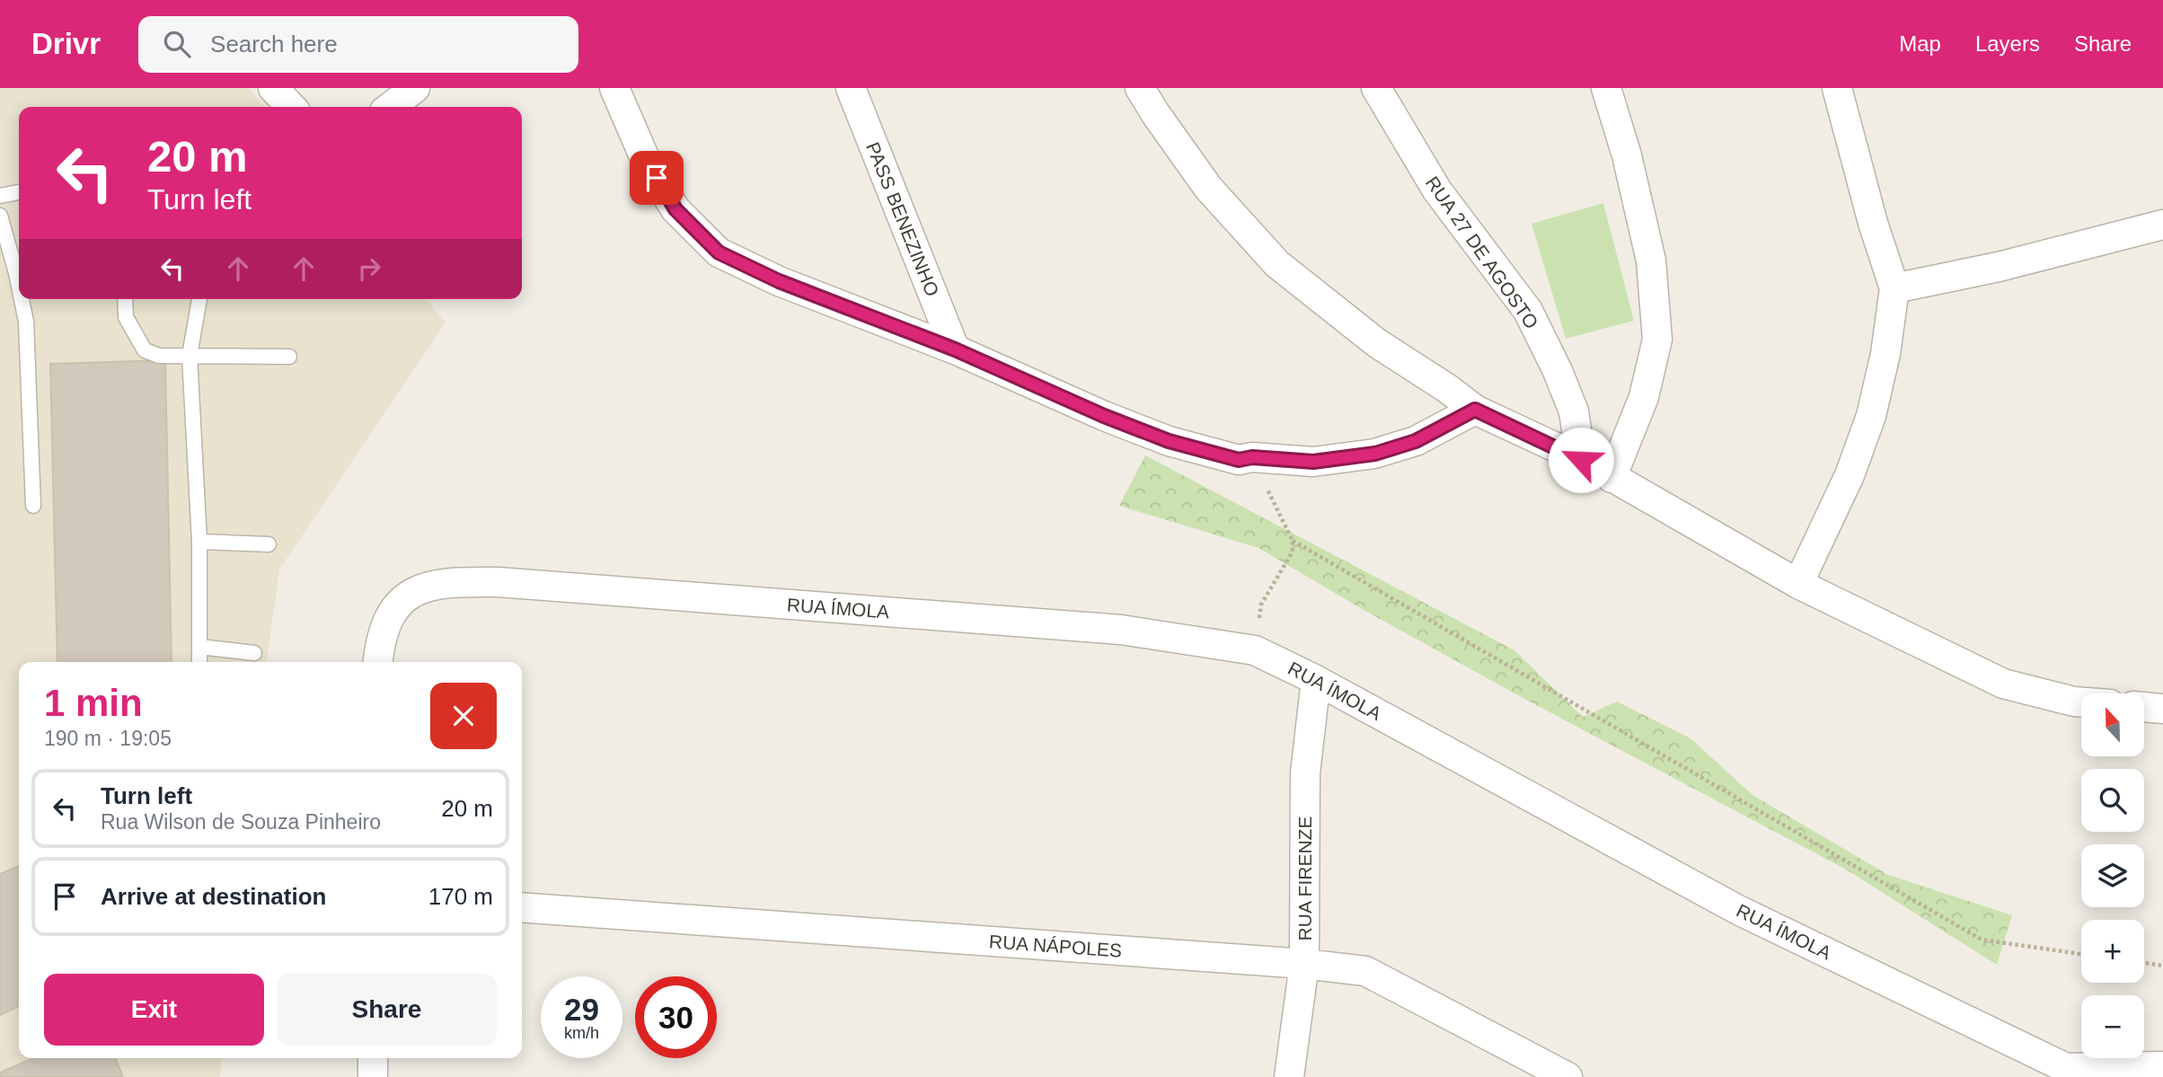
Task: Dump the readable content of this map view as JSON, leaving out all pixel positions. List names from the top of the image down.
{
  "streets": {
    "street": [
      "PASS BENEZINHO",
      "RUA 27 DE AGOSTO",
      "RUA ÍMOLA",
      "RUA FIRENZE",
      "RUA NÁPOLES"
    ]
  },
  "crossings": [
    ["RUA ÍMOLA", "RUA FIRENZE"],
    ["RUA FIRENZE", "RUA NÁPOLES"]
  ],
  "north": "top",
  "page": {
    "header": "Drivr",
    "search": "Search here",
    "nav": ["Map", "Layers", "Share"],
    "turn": ["20 m", "Turn left"],
    "heading": ["1 min", "190 m · 19:05"],
    "map_buttons": ["+", "−"],
    "list": [
      {
        "name": "Turn left",
        "note": "Rua Wilson de Souza Pinheiro",
        "value": "20 m"
      },
      {
        "name": "Arrive at destination",
        "value": "170 m"
      }
    ],
    "buttons": ["Exit", "Share"],
    "speed": "29 km/h",
    "limit": "30"
  }
}
